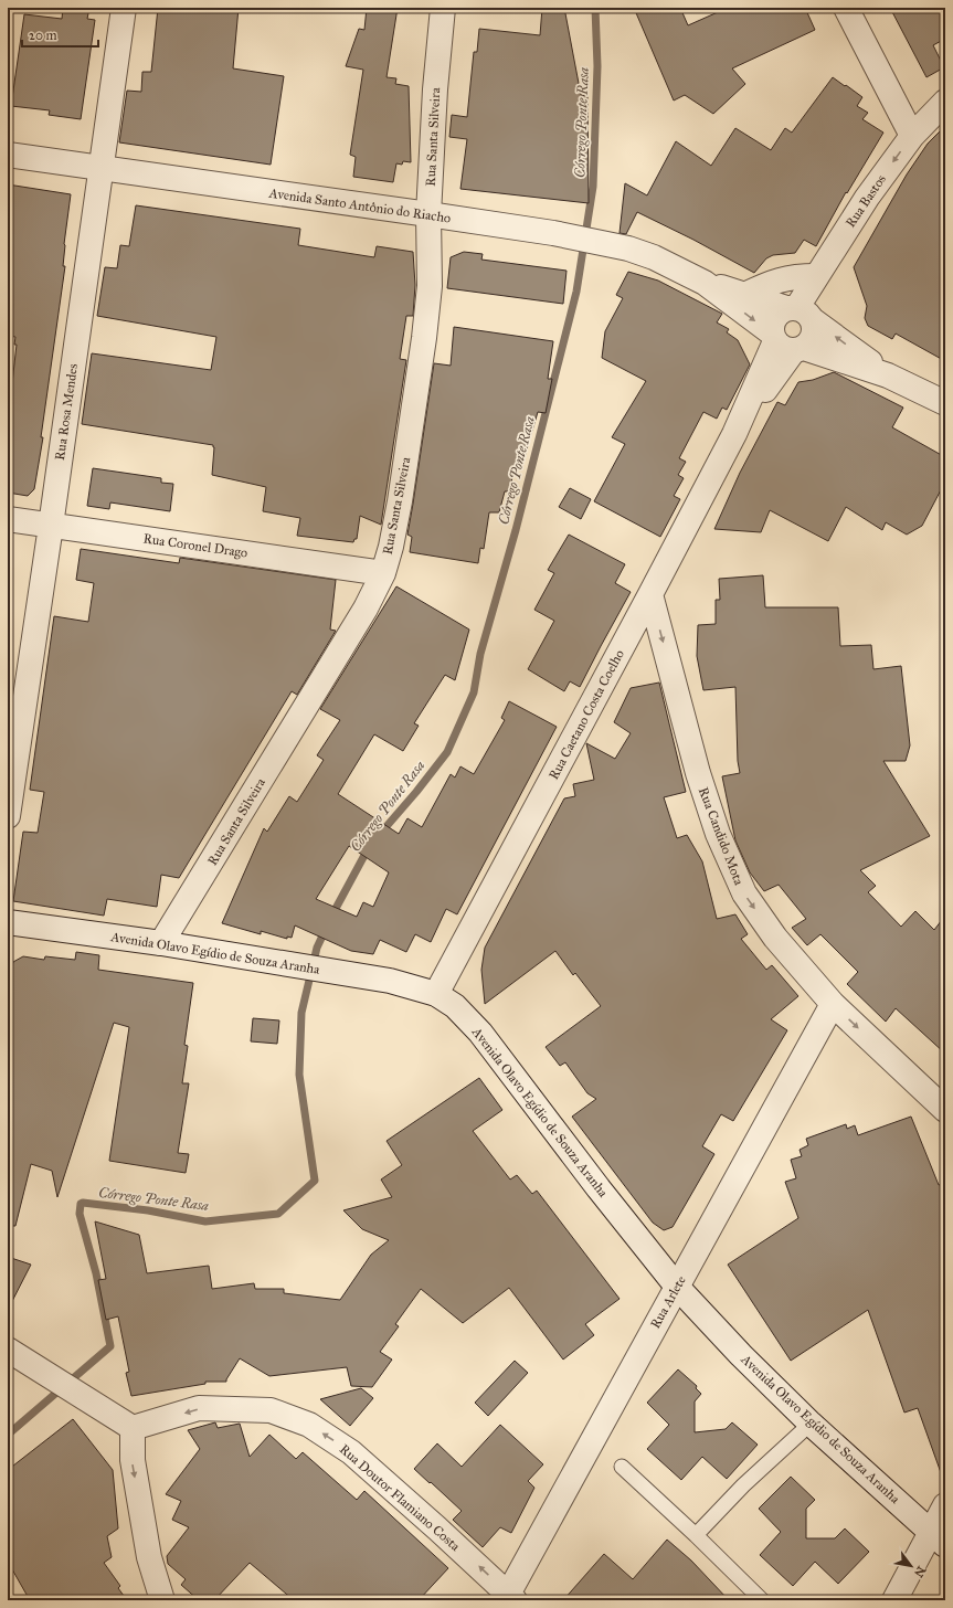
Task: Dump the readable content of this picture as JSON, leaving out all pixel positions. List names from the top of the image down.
{
  "streets": {
    "street": [
      "Rua Santa Silveira",
      "Rua Bastos",
      "Avenida Santo Antônio do Riacho",
      "Rua Rosa Mendes",
      "Rua Coronel Drago",
      "Rua Caetano Costa Coelho",
      "Rua Candido Mota",
      "Avenida Olavo Egídio de Souza Aranha",
      "Rua Arlete",
      "Rua Doutor Flamiano Costa"
    ]
  },
  "crossings": [
    ["Rua Santa Silveira", "Avenida Santo Antônio do Riacho"],
    ["Rua Santa Silveira", "Rua Coronel Drago"],
    ["Rua Santa Silveira", "Avenida Olavo Egídio de Souza Aranha"],
    ["Rua Bastos", "Avenida Santo Antônio do Riacho"],
    ["Avenida Santo Antônio do Riacho", "Rua Rosa Mendes"],
    ["Avenida Santo Antônio do Riacho", "Rua Caetano Costa Coelho"],
    ["Rua Rosa Mendes", "Rua Coronel Drago"],
    ["Rua Caetano Costa Coelho", "Rua Candido Mota"],
    ["Rua Caetano Costa Coelho", "Avenida Olavo Egídio de Souza Aranha"],
    ["Rua Candido Mota", "Rua Arlete"],
    ["Avenida Olavo Egídio de Souza Aranha", "Rua Arlete"],
    ["Rua Arlete", "Rua Doutor Flamiano Costa"]
  ],
  "one_way": ["Rua Bastos", "Rua Candido Mota", "Rua Doutor Flamiano Costa"],
  "water": ["Córrego Ponte Rasa"],
  "scale_bar": "20 m",
  "north": "bottom right"
}
